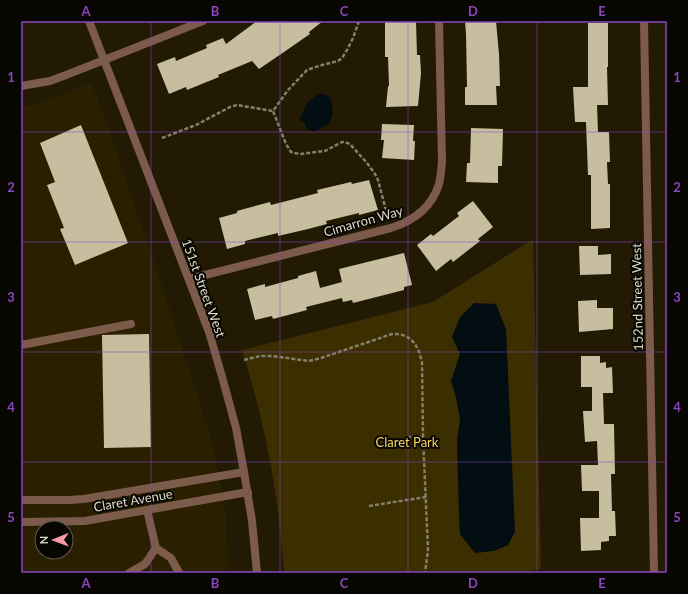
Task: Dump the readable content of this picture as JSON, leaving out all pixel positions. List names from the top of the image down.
{
  "streets": {
    "street": [
      "Cimarron Way",
      "151st Street West",
      "152nd Street West",
      "Claret Avenue"
    ]
  },
  "crossings": [
    ["Cimarron Way", "151st Street West"],
    ["151st Street West", "Claret Avenue"]
  ],
  "parks": ["Claret Park"],
  "north": "left",
  "grid": {
    "columns": [
      "A",
      "B",
      "C",
      "D",
      "E"
    ],
    "rows": [
      "1",
      "2",
      "3",
      "4",
      "5"
    ]
  }
}
